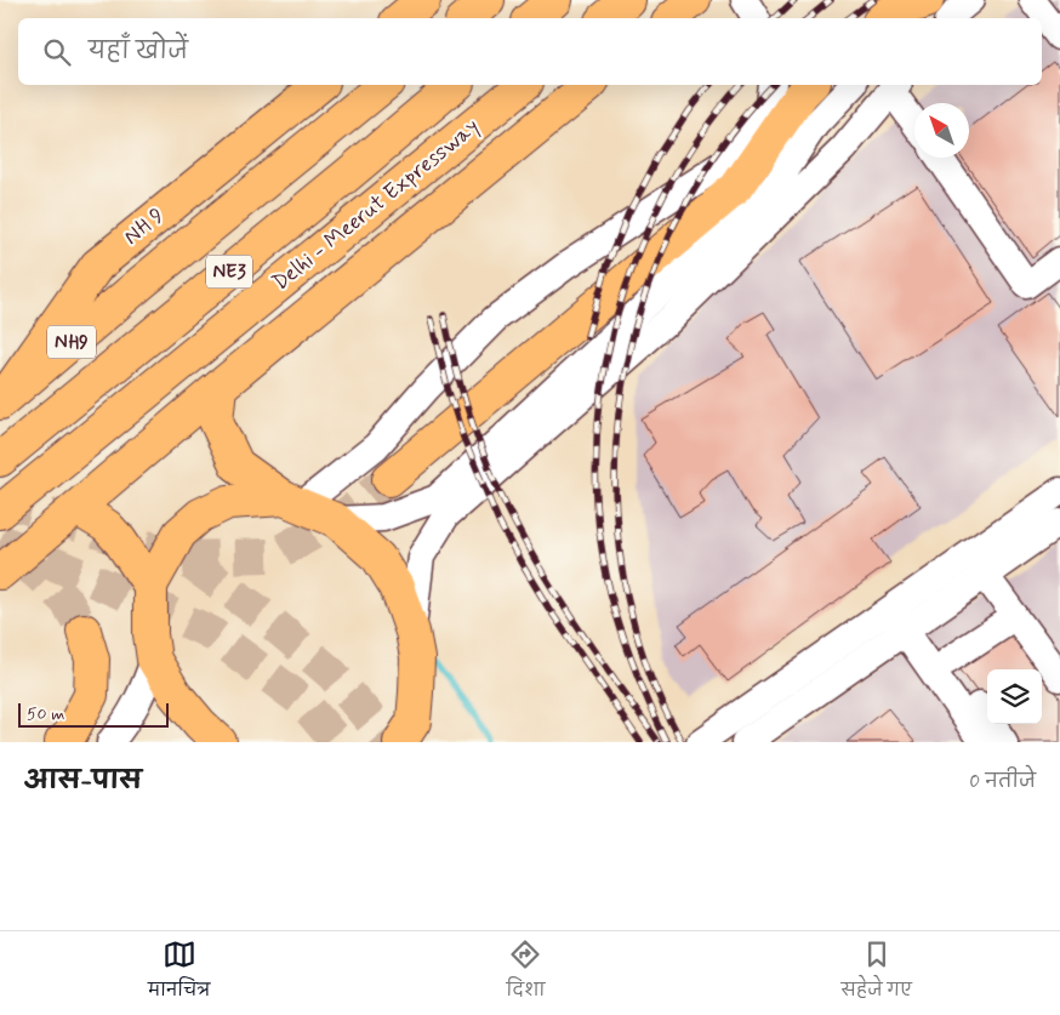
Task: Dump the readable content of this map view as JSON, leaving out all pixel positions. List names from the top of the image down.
{
  "streets": {
    "main road": [
      "Delhi - Meerut Expressway",
      "NH 9",
      "NE3",
      "NH9"
    ]
  },
  "crossings": [
    ["NH 9", "NH9"]
  ],
  "scale_bar": "50 m",
  "north": "top left",
  "page": {
    "search": "यहाँ खोजें",
    "scale": "50 m",
    "heading": ["आस-पास", "0 नतीजे"],
    "nav": ["मानचित्र", "दिशा", "सहेजे गए"]
  }
}
